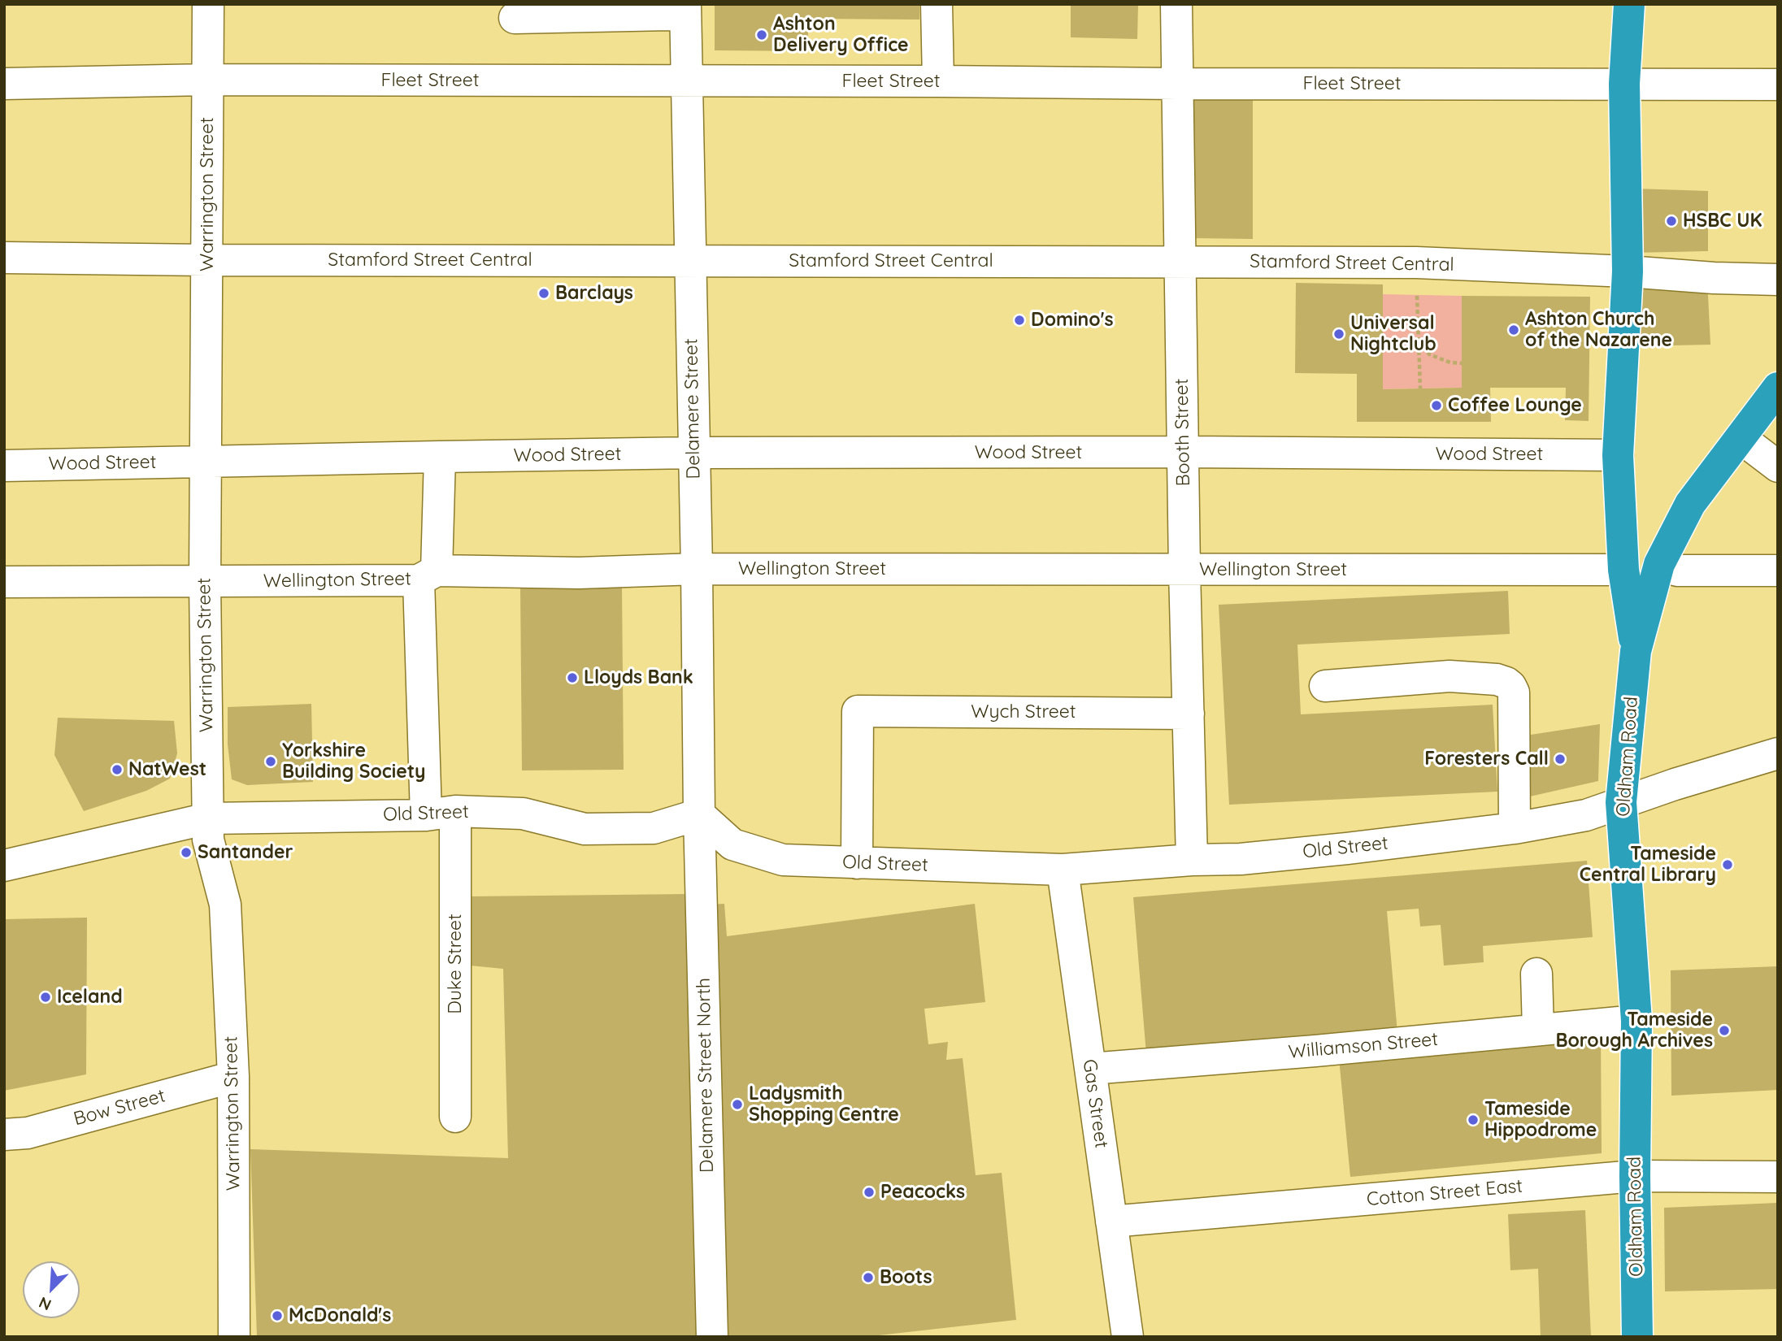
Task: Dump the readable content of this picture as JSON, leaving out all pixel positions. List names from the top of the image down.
{
  "streets": {
    "highway": ["Oldham Road"],
    "street": [
      "Fleet Street",
      "Warrington Street",
      "Stamford Street Central",
      "Delamere Street",
      "Booth Street",
      "Wood Street",
      "Wellington Street",
      "Wych Street",
      "Old Street",
      "Duke Street",
      "Williamson Street",
      "Delamere Street North",
      "Gas Street",
      "Bow Street",
      "Cotton Street East"
    ]
  },
  "crossings": [
    ["Fleet Street", "Warrington Street"],
    ["Fleet Street", "Delamere Street"],
    ["Fleet Street", "Booth Street"],
    ["Warrington Street", "Stamford Street Central"],
    ["Warrington Street", "Wood Street"],
    ["Warrington Street", "Wellington Street"],
    ["Warrington Street", "Old Street"],
    ["Warrington Street", "Bow Street"],
    ["Stamford Street Central", "Delamere Street"],
    ["Stamford Street Central", "Booth Street"],
    ["Delamere Street", "Wood Street"],
    ["Delamere Street", "Wellington Street"],
    ["Delamere Street", "Old Street"],
    ["Delamere Street", "Delamere Street North"],
    ["Booth Street", "Wood Street"],
    ["Booth Street", "Wellington Street"],
    ["Booth Street", "Wych Street"],
    ["Booth Street", "Old Street"],
    ["Wellington Street", "Duke Street"],
    ["Wych Street", "Old Street"],
    ["Oldham Road", "Old Street"],
    ["Oldham Road", "Williamson Street"],
    ["Oldham Road", "Cotton Street East"],
    ["Old Street", "Duke Street"],
    ["Old Street", "Delamere Street North"],
    ["Old Street", "Gas Street"],
    ["Williamson Street", "Gas Street"],
    ["Gas Street", "Cotton Street East"]
  ],
  "places": [
    "Ashton Delivery Office",
    "HSBC UK",
    "Barclays",
    "Domino's",
    "Ashton Church of the Nazarene",
    "Universal Nightclub",
    "Coffee Lounge",
    "Lloyds Bank",
    "Foresters Call",
    "Yorkshire Building Society",
    "NatWest",
    "Santander",
    "Tameside Central Library",
    "Iceland",
    "Tameside Borough Archives",
    "Ladysmith Shopping Centre",
    "Tameside Hippodrome",
    "Peacocks",
    "Boots",
    "McDonald's"
  ],
  "north": "bottom left"
}
